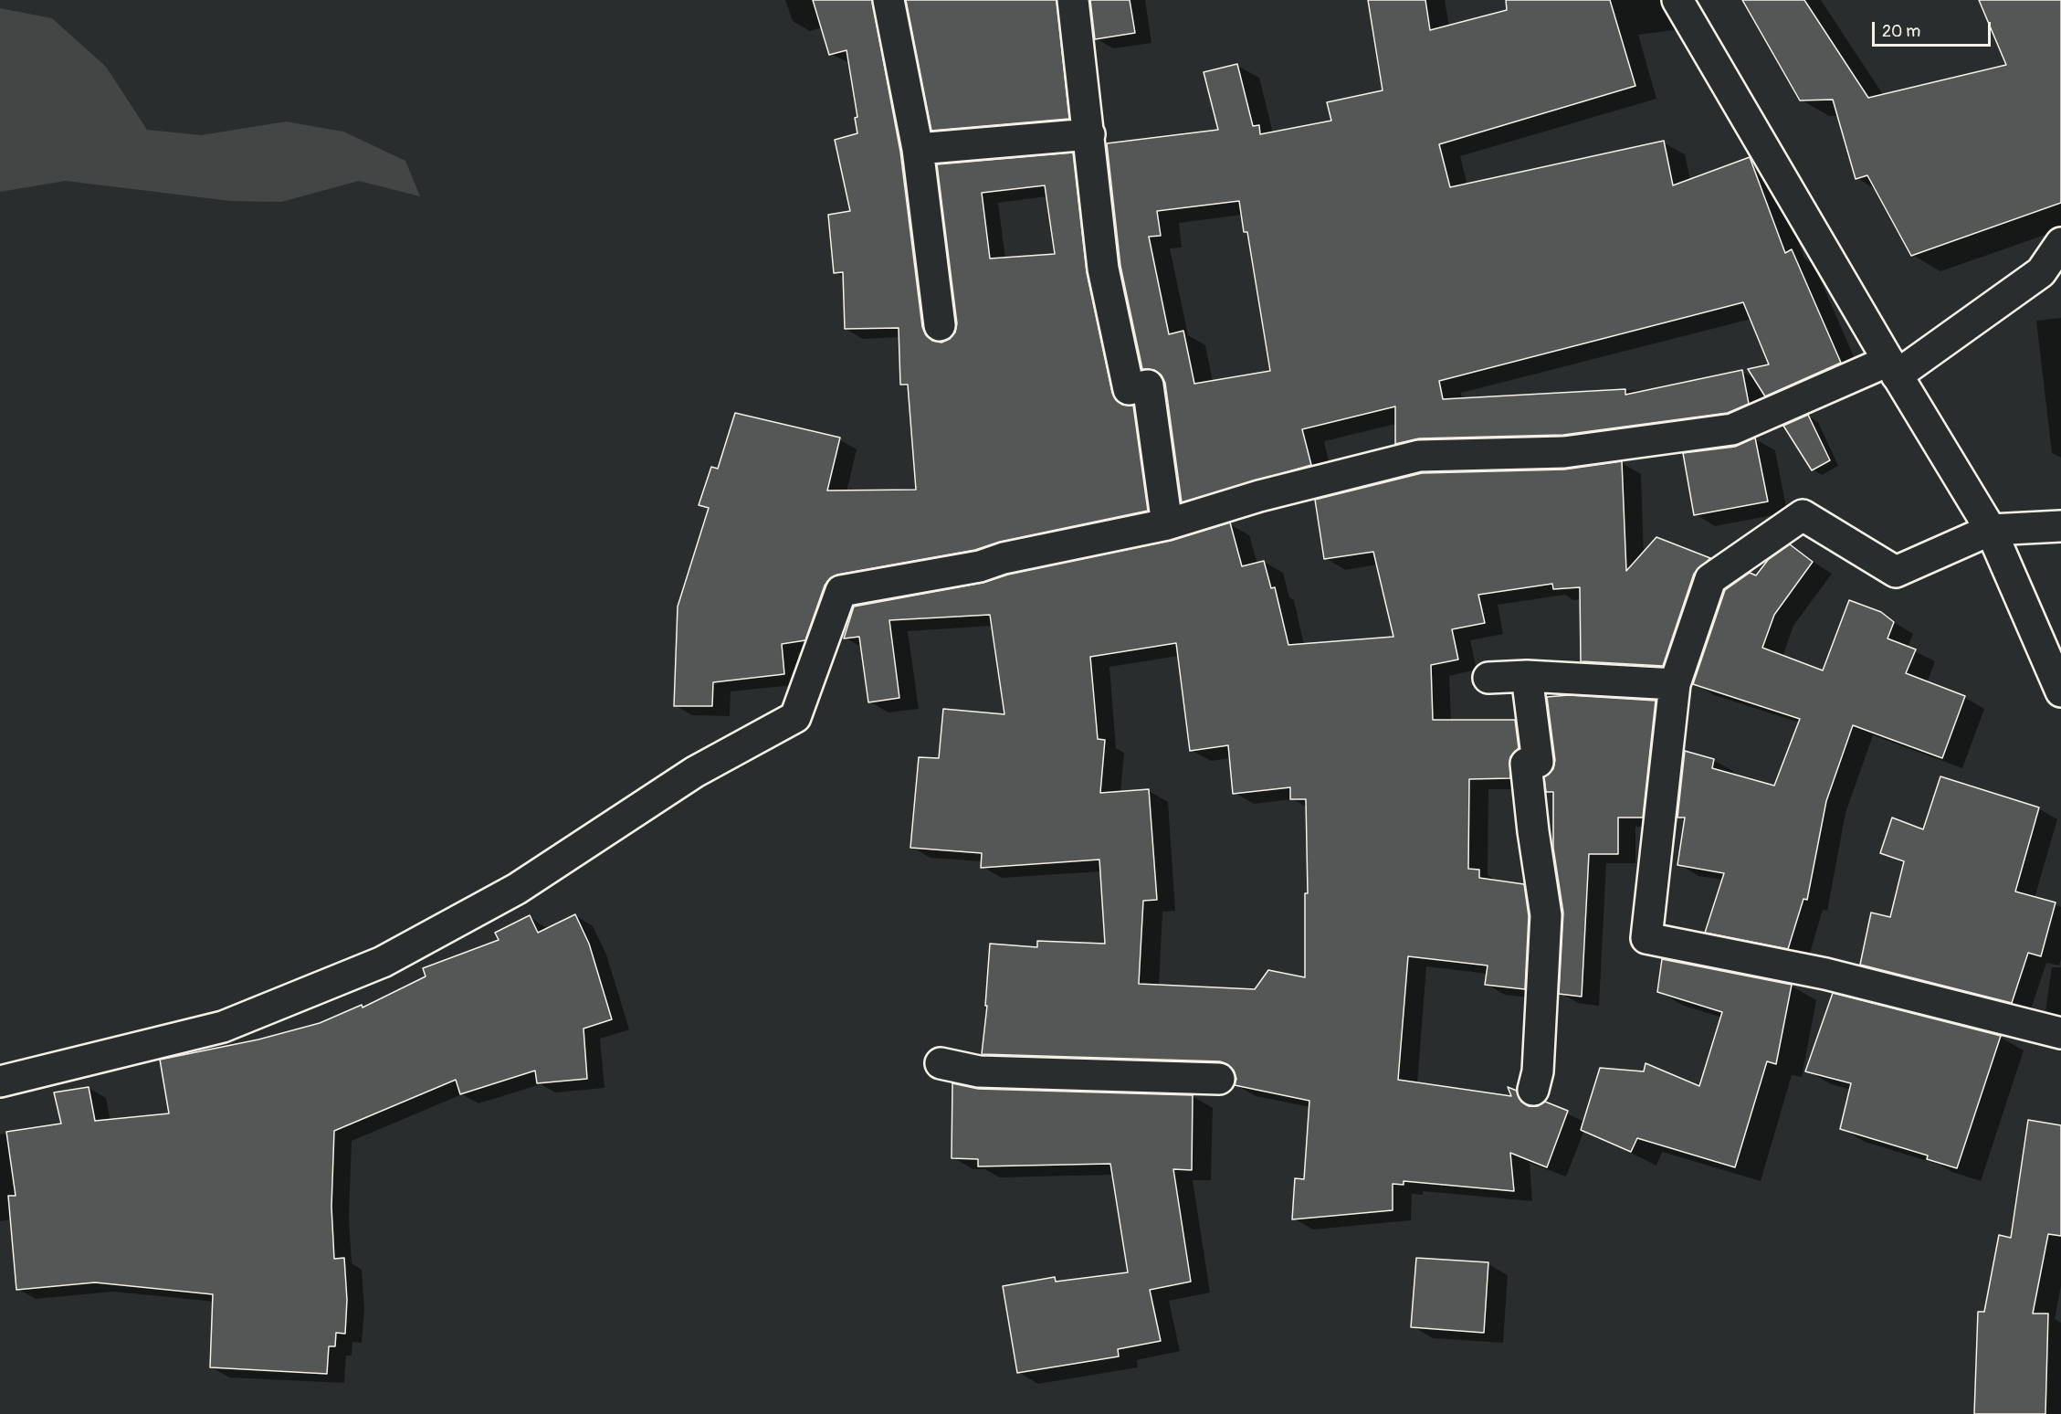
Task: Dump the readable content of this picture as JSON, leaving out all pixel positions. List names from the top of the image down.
{
  "scale_bar": "20 m"
}
